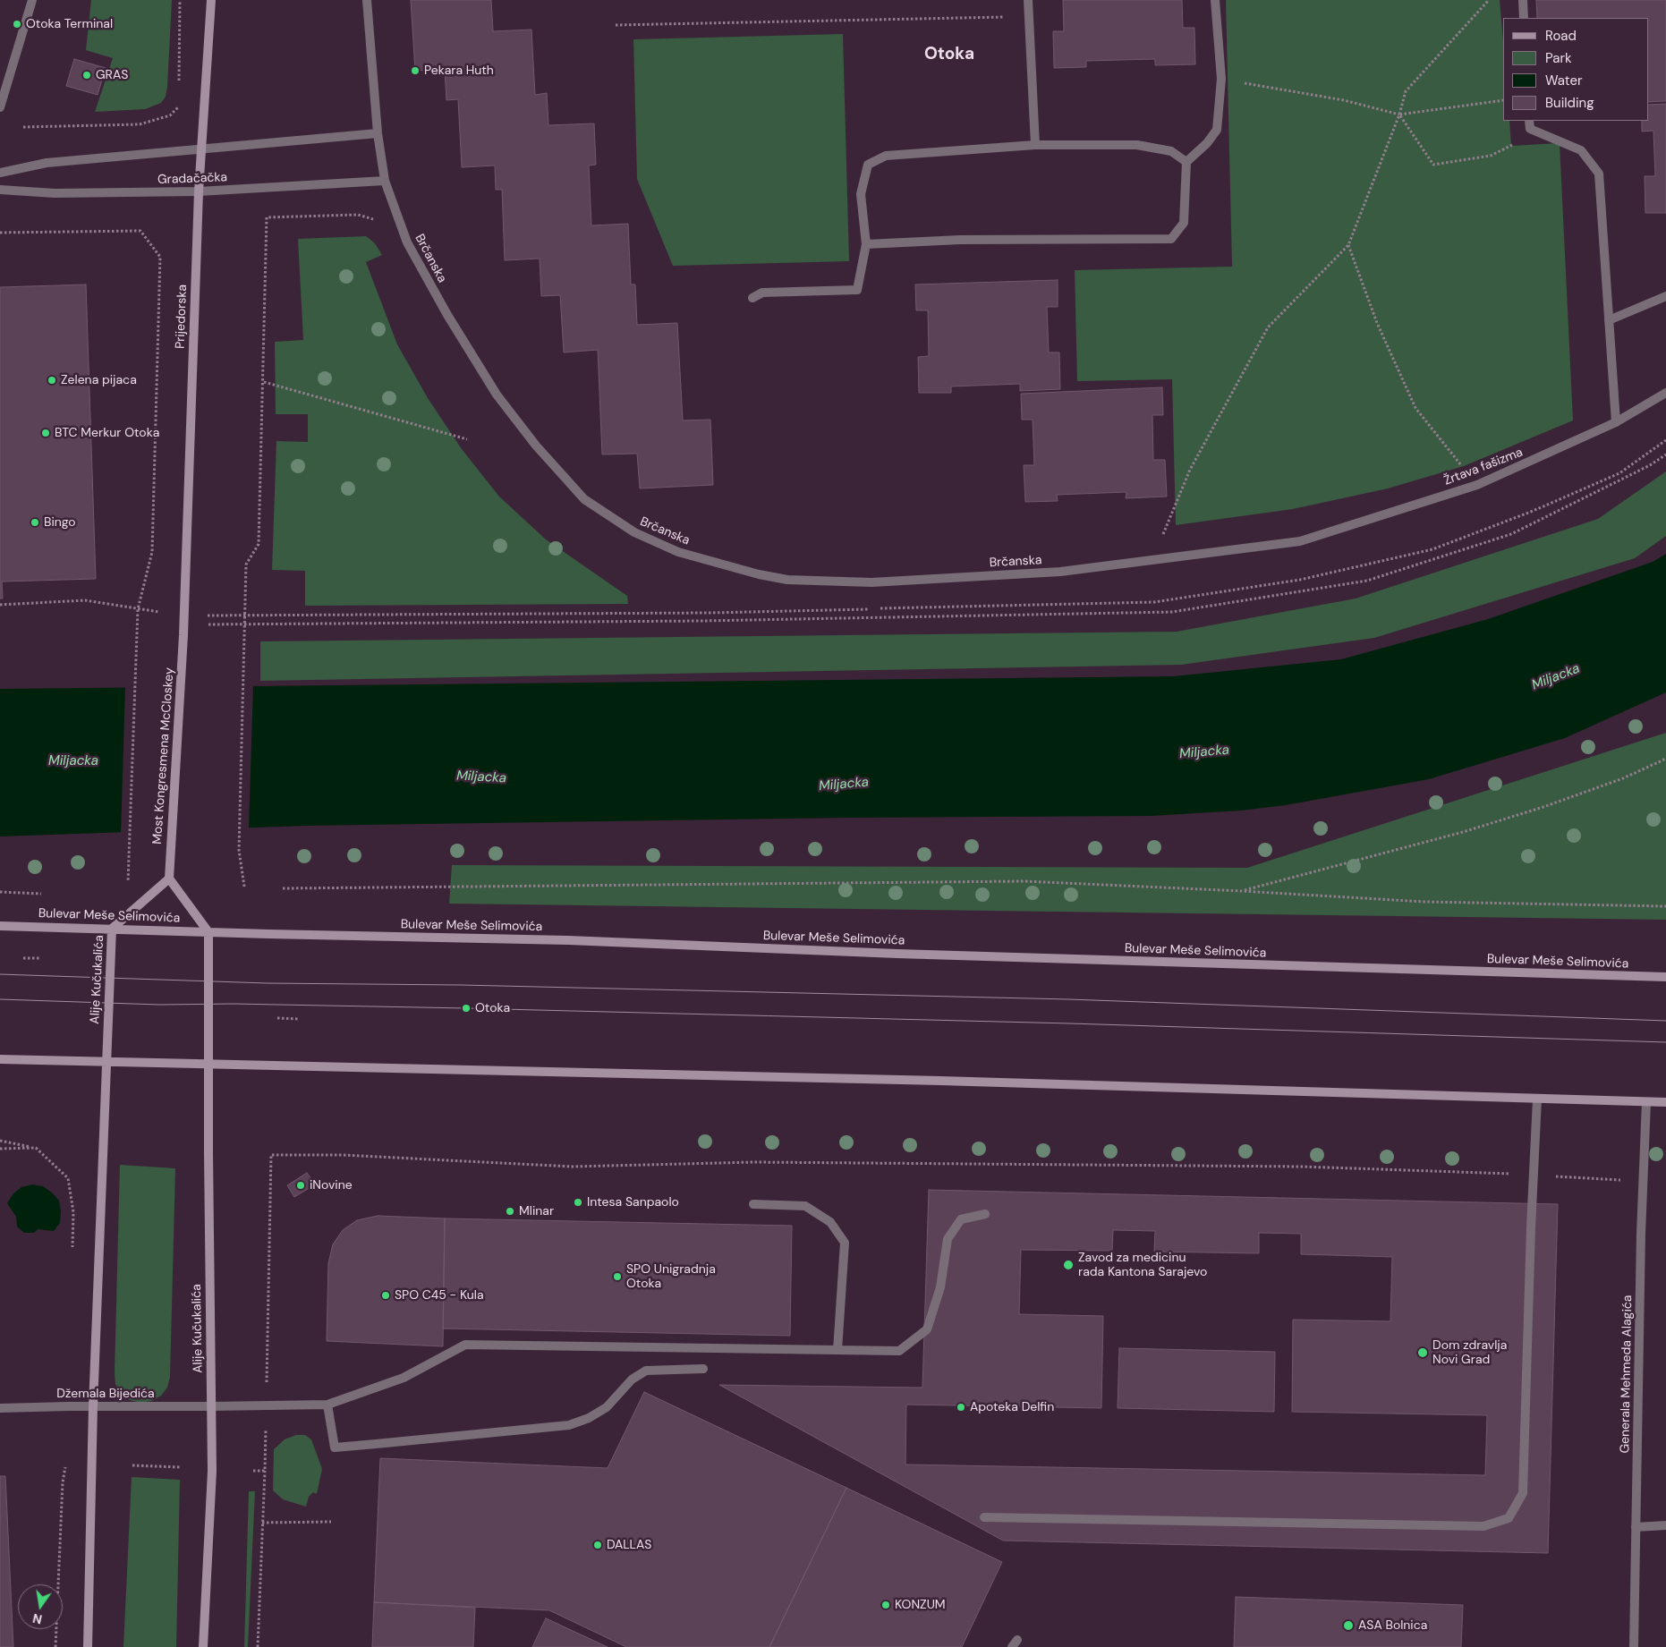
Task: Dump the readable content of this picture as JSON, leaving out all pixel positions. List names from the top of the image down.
{
  "streets": {
    "main road": [
      "Prijedorska",
      "Most Kongresmena McCloskey",
      "Bulevar Meše Selimovića",
      "Alije Kučukalića"
    ],
    "street": [
      "Gradačačka",
      "Brčanska",
      "Žrtava fašizma",
      "Generala Mehmeda Alagića",
      "Džemala Bijedića"
    ]
  },
  "crossings": [
    ["Gradačačka", "Brčanska"],
    ["Gradačačka", "Prijedorska"],
    ["Brčanska", "Žrtava fašizma"],
    ["Prijedorska", "Most Kongresmena McCloskey"],
    ["Most Kongresmena McCloskey", "Alije Kučukalića"],
    ["Bulevar Meše Selimovića", "Alije Kučukalića"],
    ["Alije Kučukalića", "Džemala Bijedića"]
  ],
  "districts": ["Otoka"],
  "water": ["Miljacka"],
  "places": [
    "Otoka Terminal",
    "Pekara Huth",
    "GRAS",
    "Zelena pijaca",
    "BTC Merkur Otoka",
    "Bingo",
    "Otoka",
    "iNovine",
    "Intesa Sanpaolo",
    "Mlinar",
    "Zavod za medicinu rada Kantona Sarajevo",
    "SPO Unigradnja Otoka",
    "SPO C45 - Kula",
    "Dom zdravlja Novi Grad",
    "Apoteka Delfin",
    "DALLAS",
    "KONZUM",
    "ASA Bolnica"
  ],
  "legend": [
    "Road",
    "Park",
    "Water",
    "Building"
  ],
  "north": "bottom"
}
